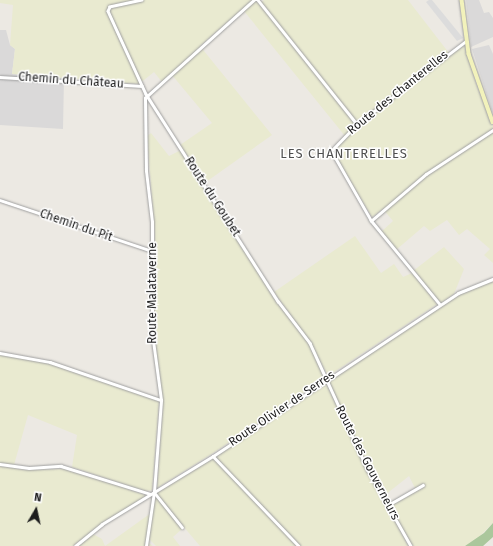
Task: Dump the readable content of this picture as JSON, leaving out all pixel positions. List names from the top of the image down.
{
  "streets": {
    "street": [
      "Chemin du Château",
      "Route des Chanterelles",
      "Route du Goubet",
      "Chemin du Pit",
      "Route Malataverne",
      "Route Olivier de Serres",
      "Route des Gouverneurs"
    ]
  },
  "crossings": [
    ["Chemin du Château", "Route du Goubet"],
    ["Route des Chanterelles", "Route Olivier de Serres"],
    ["Route du Goubet", "Route Malataverne"],
    ["Route du Goubet", "Route Olivier de Serres"],
    ["Route du Goubet", "Route des Gouverneurs"],
    ["Chemin du Pit", "Route Malataverne"],
    ["Route Malataverne", "Route Olivier de Serres"],
    ["Route Olivier de Serres", "Route des Gouverneurs"]
  ],
  "districts": ["LES CHANTERELLES"],
  "north": "top"
}
